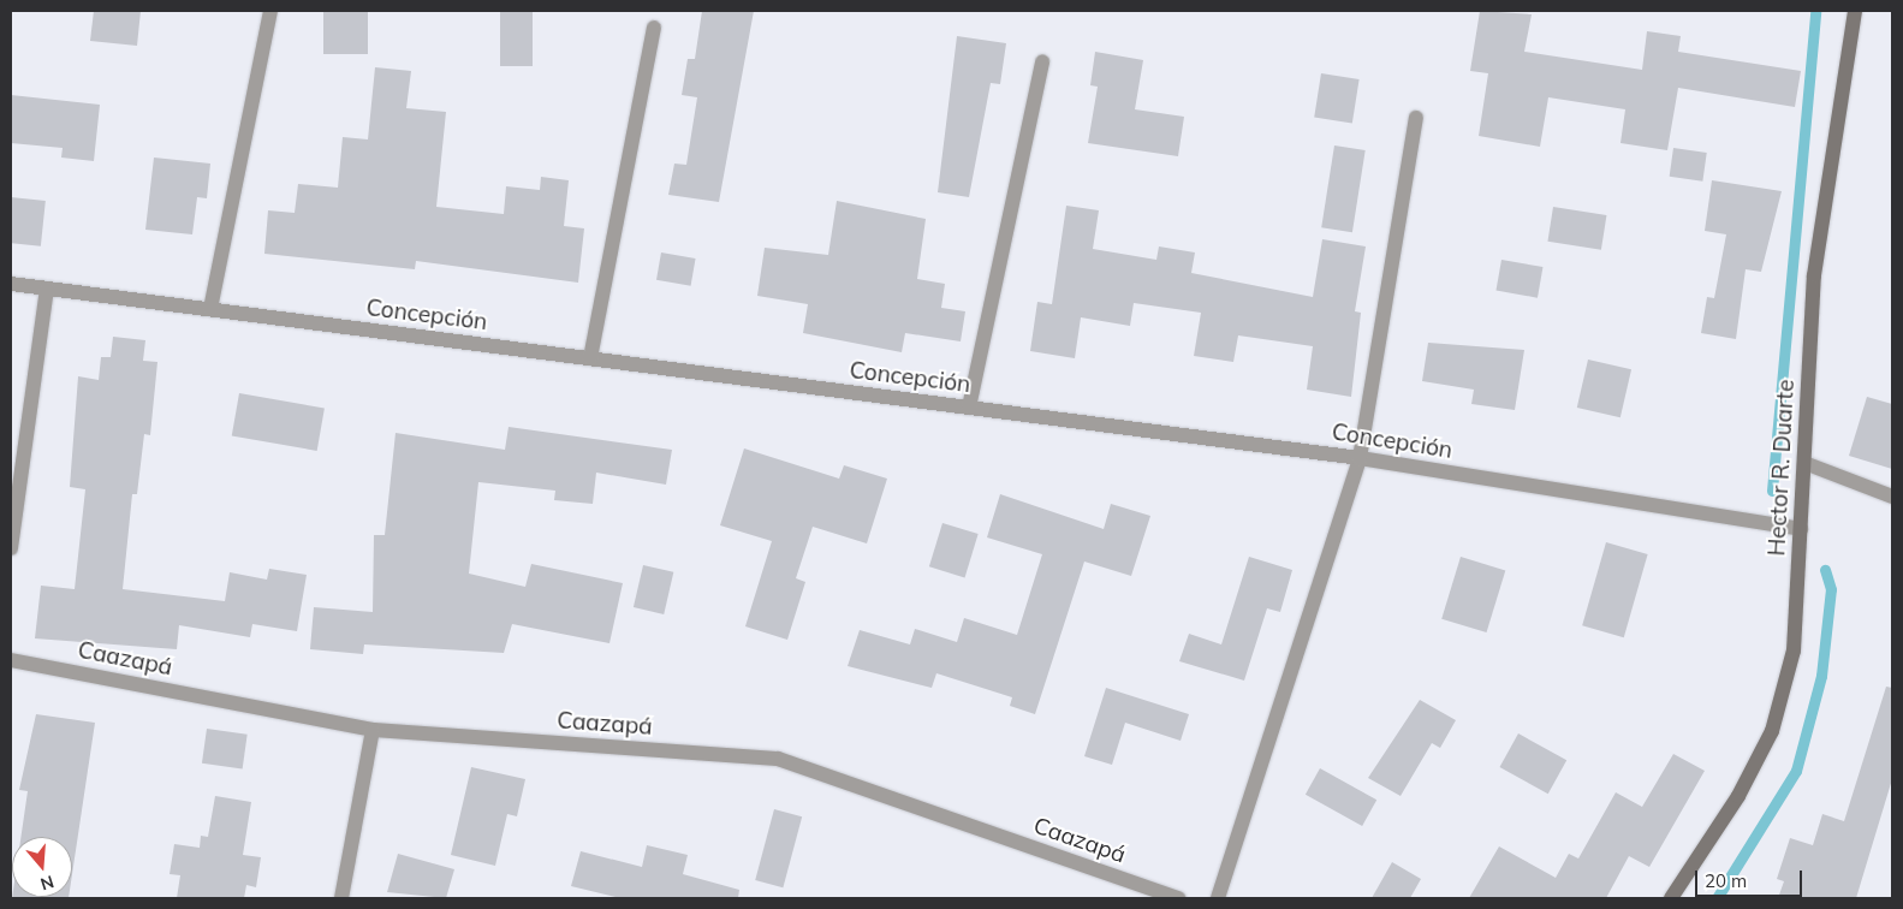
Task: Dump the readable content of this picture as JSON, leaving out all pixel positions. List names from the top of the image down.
{
  "streets": {
    "street": ["Concepción", "Hector R. Duarte", "Caazapá"]
  },
  "crossings": [
    ["Concepción", "Hector R. Duarte"]
  ],
  "scale_bar": "20 m",
  "north": "bottom"
}
